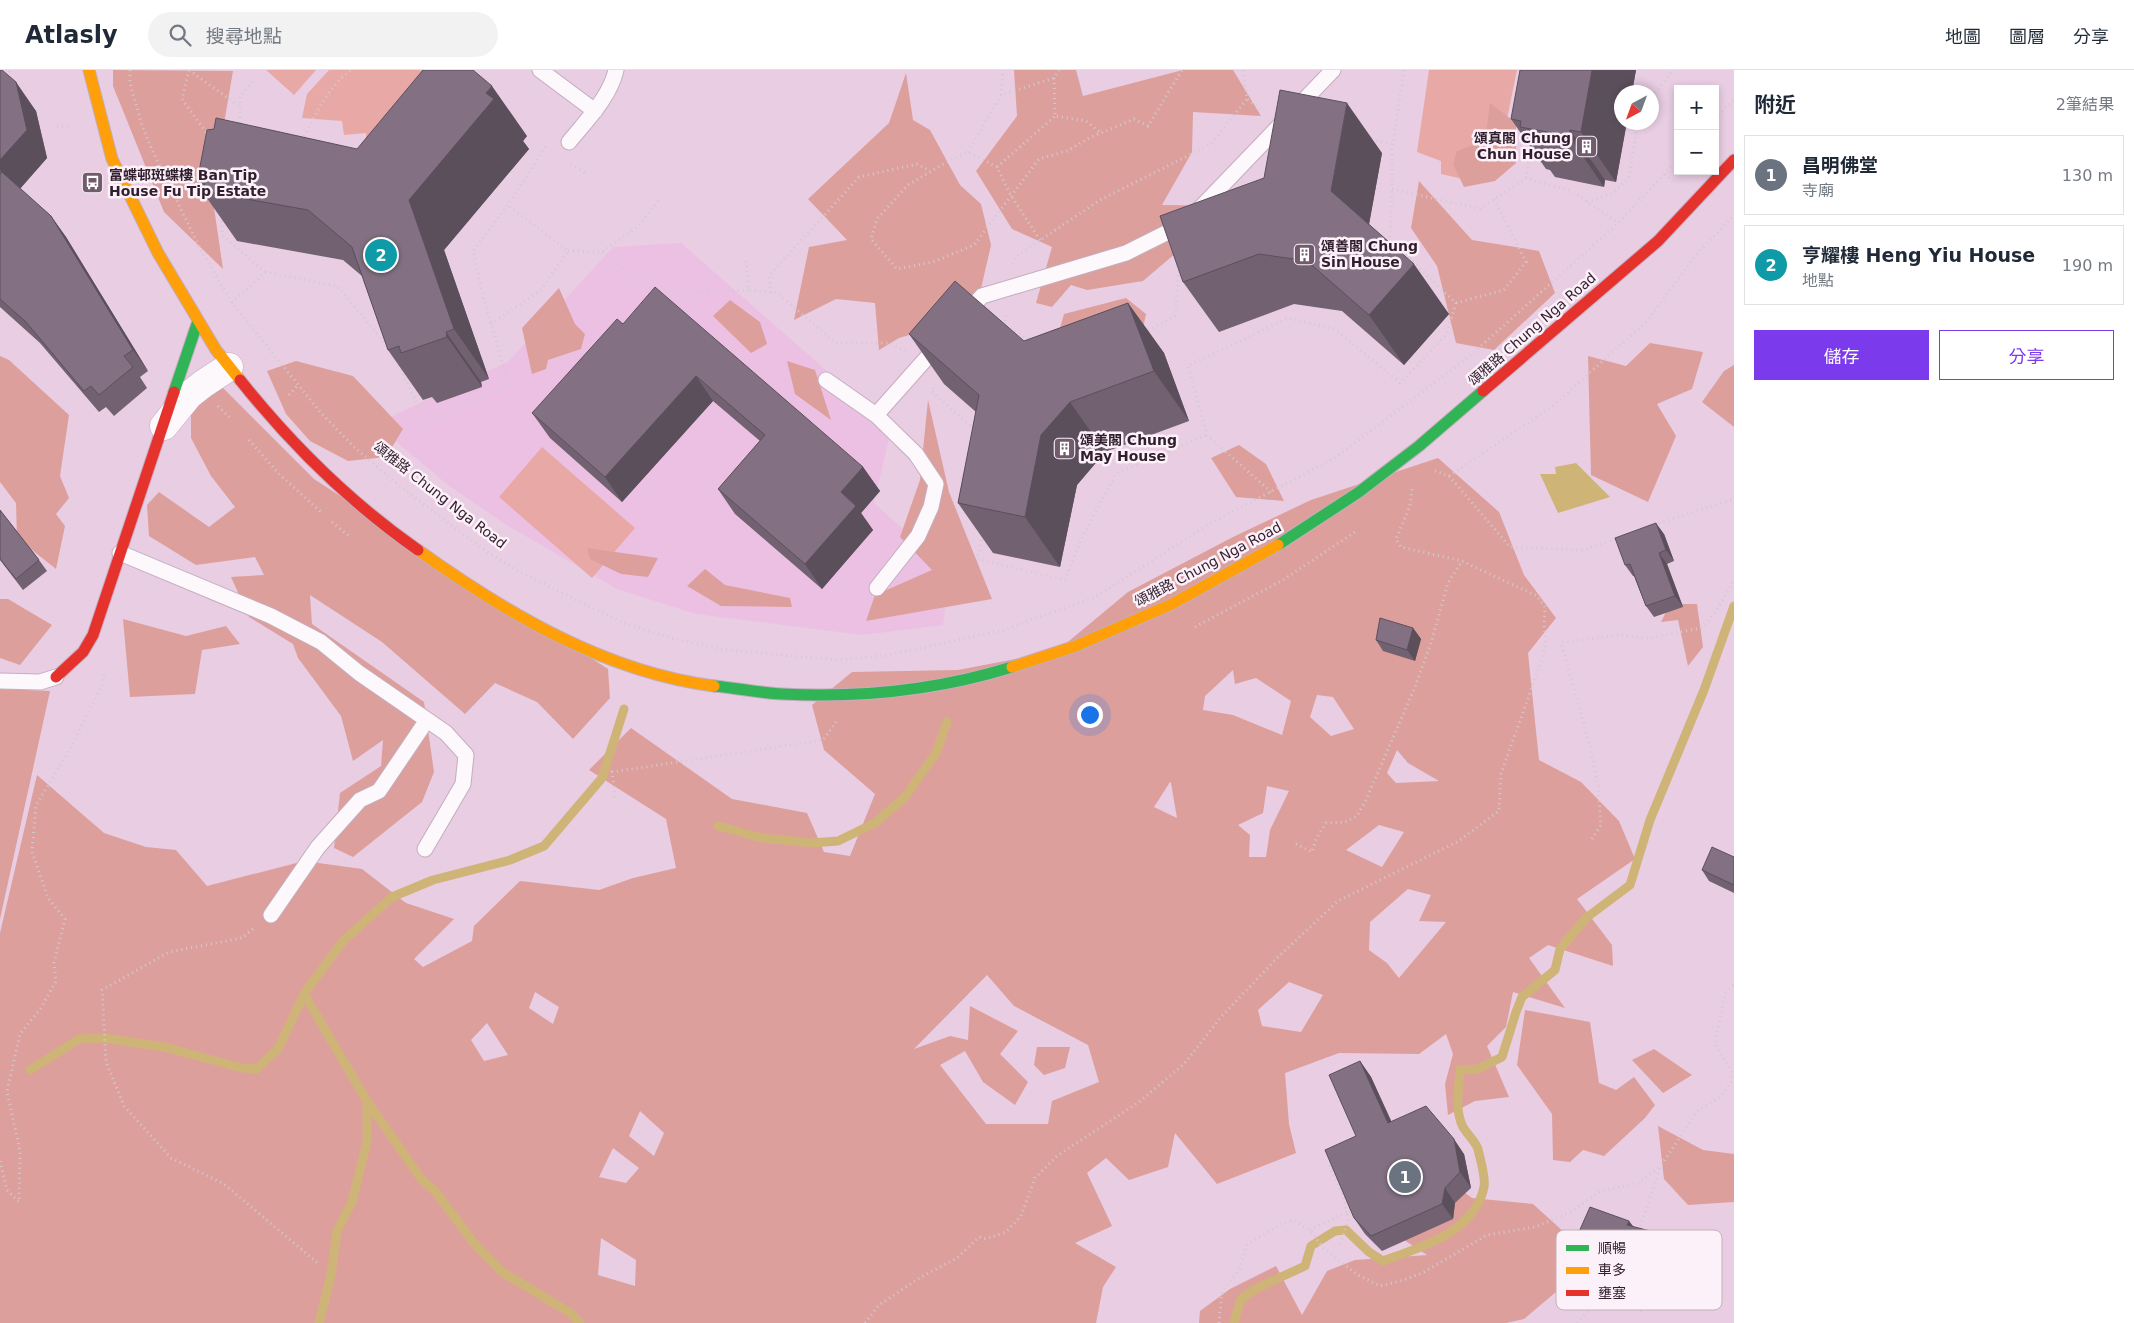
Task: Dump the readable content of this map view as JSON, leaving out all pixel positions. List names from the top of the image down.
{
  "streets": {
    "street": ["頌雅路 Chung Nga Road"]
  },
  "places": {
    "building": ["頌真閣 Chung Chun House", "頌善閣 Chung Sin House", "頌美閣 Chung May House"],
    "bus stop": ["富蝶邨斑蝶樓 Ban Tip House Fu Tip Estate"]
  },
  "legend": ["順暢", "車多", "壅塞"],
  "north": "bottom left",
  "page": {
    "header": "Atlasly",
    "search": "搜尋地點",
    "nav": ["地圖", "圖層", "分享"],
    "heading": ["附近", "2筆結果"],
    "map_buttons": ["+", "−"],
    "list": [
      {
        "mark": "1",
        "name": "昌明佛堂",
        "note": "寺廟",
        "value": "130 m"
      },
      {
        "mark": "2",
        "name": "亨耀樓 Heng Yiu House",
        "note": "地點",
        "value": "190 m"
      }
    ],
    "pins": ["2", "1"],
    "buttons": ["儲存", "分享"]
  }
}
